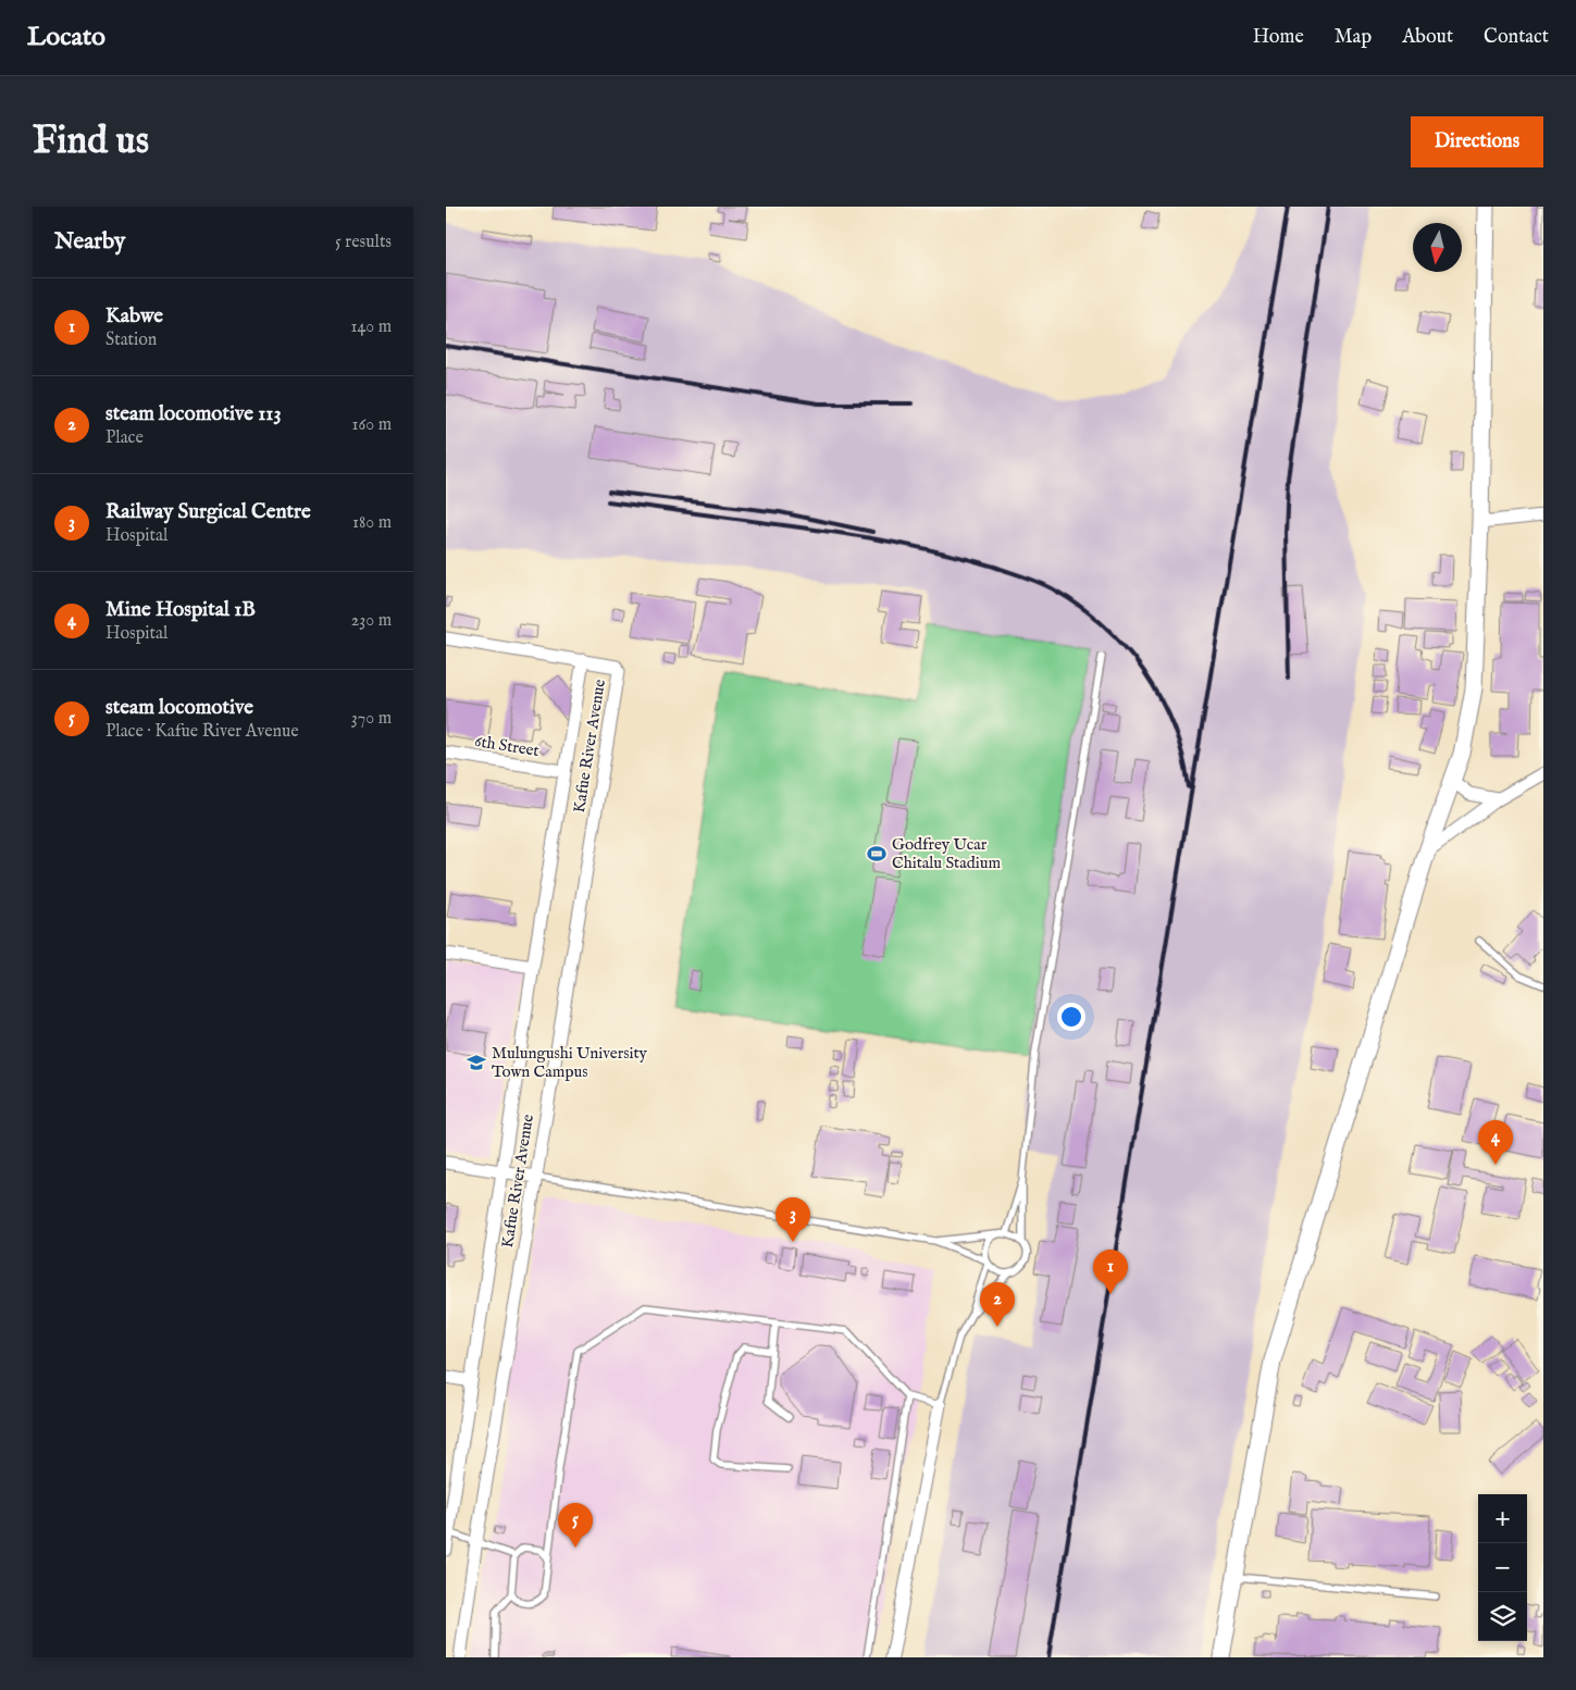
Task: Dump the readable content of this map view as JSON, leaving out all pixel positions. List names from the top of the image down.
{
  "streets": {
    "street": ["6th Street", "Kafue River Avenue"]
  },
  "crossings": [
    ["6th Street", "Kafue River Avenue"]
  ],
  "places": {
    "sports": ["Godfrey Ucar Chitalu Stadium"],
    "school or university": ["Mulungushi University Town Campus"]
  },
  "north": "bottom",
  "page": {
    "header": "Locato",
    "nav": [
      "Home",
      "Map",
      "About",
      "Contact"
    ],
    "buttons": "Directions",
    "title": "Find us",
    "heading": ["Nearby", "5 results"],
    "list": [
      {
        "mark": "1",
        "name": "Kabwe",
        "note": "Station",
        "value": "140 m"
      },
      {
        "mark": "2",
        "name": "steam locomotive 113",
        "note": "Place",
        "value": "160 m"
      },
      {
        "mark": "3",
        "name": "Railway Surgical Centre",
        "note": "Hospital",
        "value": "180 m"
      },
      {
        "mark": "4",
        "name": "Mine Hospital 1B",
        "note": "Hospital",
        "value": "230 m"
      },
      {
        "mark": "5",
        "name": "steam locomotive",
        "note": "Place · Kafue River Avenue",
        "value": "370 m"
      }
    ],
    "pins": [
      "4",
      "3",
      "1",
      "2",
      "5"
    ],
    "map_buttons": ["+", "−"]
  }
}
